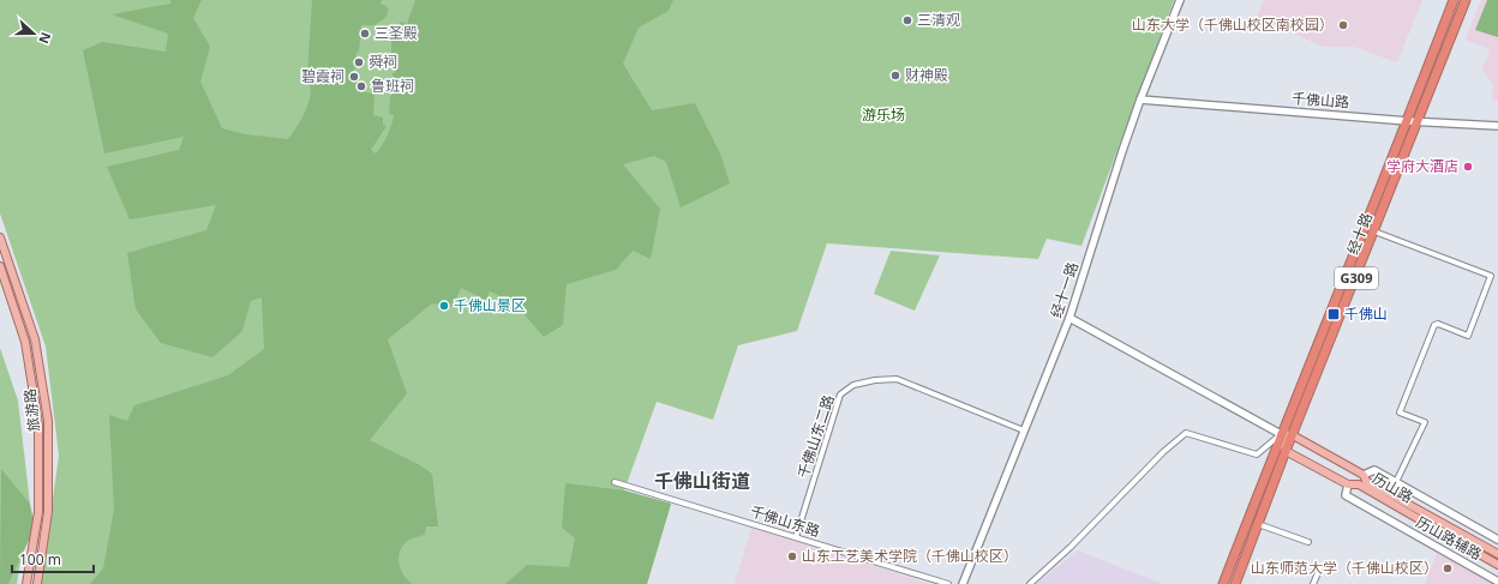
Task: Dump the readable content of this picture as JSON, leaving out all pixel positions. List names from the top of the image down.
{
  "streets": {
    "highway": ["经十路", "G309"],
    "main road": ["旅游路", "历山路"],
    "street": [
      "千佛山路",
      "经十一路",
      "千佛山东二路",
      "千佛山东路",
      "历山路辅路"
    ]
  },
  "crossings": [
    ["千佛山路", "经十路"],
    ["千佛山路", "经十一路"],
    ["经十路", "历山路"],
    ["经十一路", "千佛山东二路"],
    ["经十一路", "历山路"],
    ["千佛山东二路", "千佛山东路"],
    ["历山路", "历山路辅路"]
  ],
  "districts": ["千佛山街道"],
  "parks": ["游乐场"],
  "places": {
    "other": [
      "三清观",
      "山东大学（千佛山校区南校园）",
      "三圣殿",
      "舜祠",
      "财神殿",
      "碧霞祠",
      "鲁班祠",
      "学府大酒店",
      "千佛山景区",
      "山东工艺美术学院（千佛山校区）",
      "山东师范大学（千佛山校区）"
    ],
    "transit": ["千佛山"]
  },
  "scale_bar": "100 m",
  "north": "right"
}
